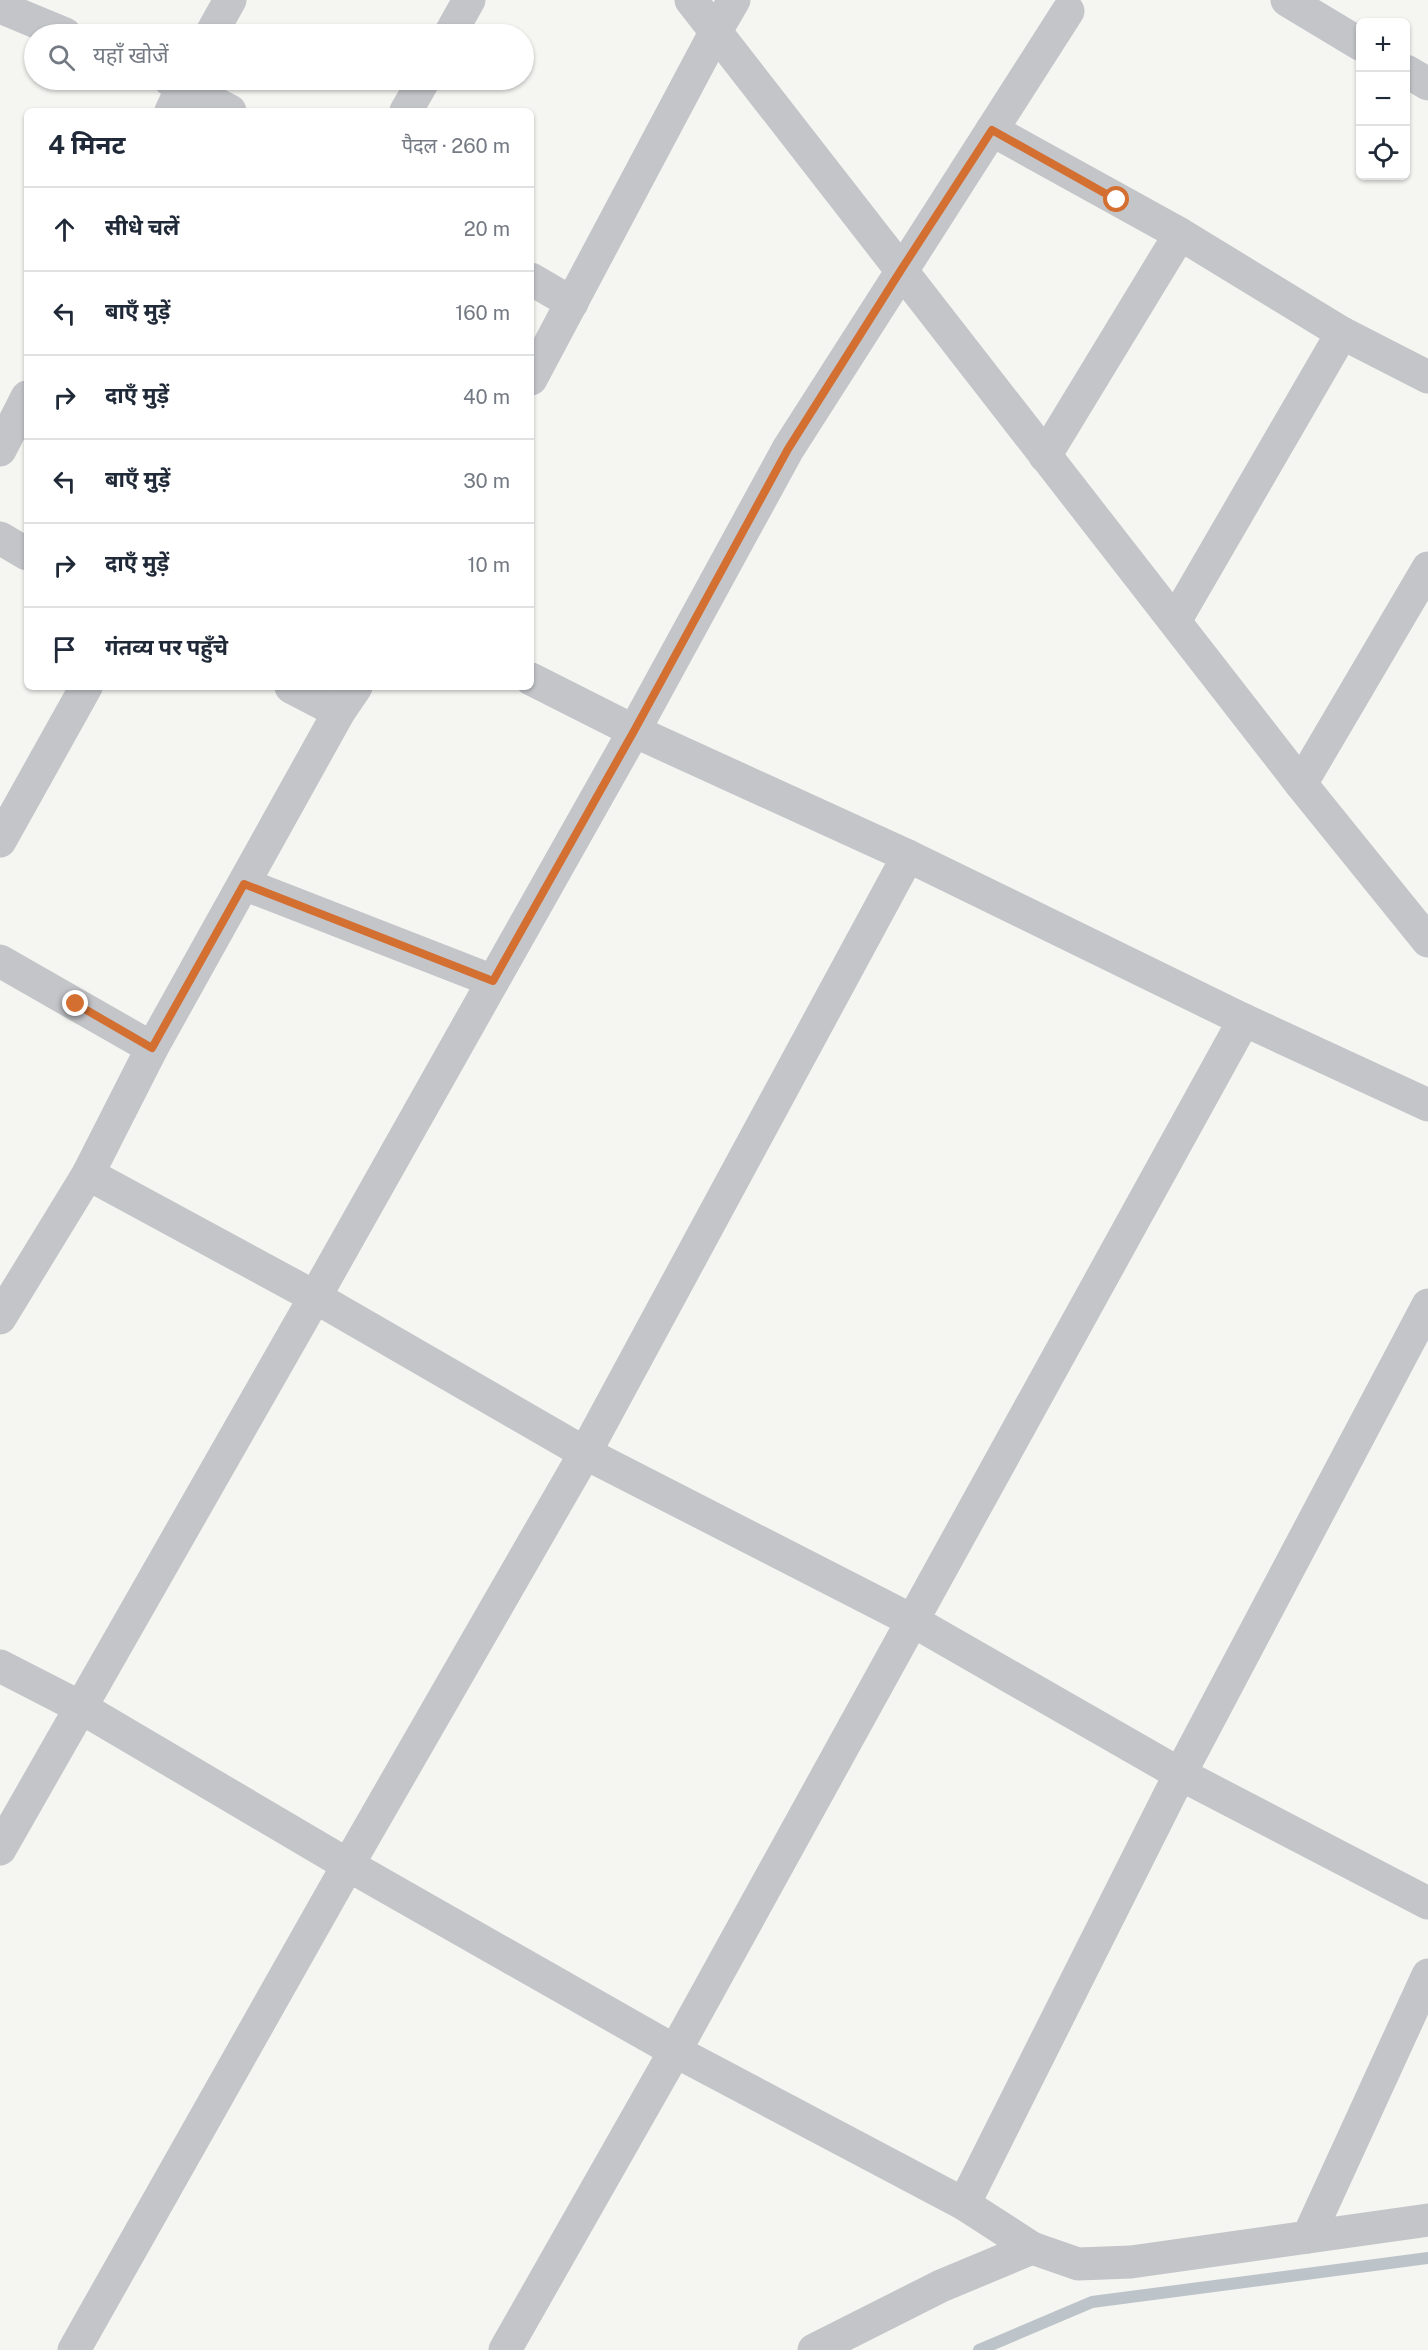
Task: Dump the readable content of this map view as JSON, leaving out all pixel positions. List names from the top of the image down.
{
  "page": {
    "map_buttons": ["+", "−"],
    "search": "यहाँ खोजें",
    "heading": ["4 मिनट", "पैदल · 260 m"],
    "list": [
      ["सीधे चलें", "20 m"],
      ["बाएँ मुड़ें", "160 m"],
      ["दाएँ मुड़ें", "40 m"],
      ["बाएँ मुड़ें", "30 m"],
      ["दाएँ मुड़ें", "10 m"],
      "गंतव्य पर पहुँचे"
    ]
  }
}
